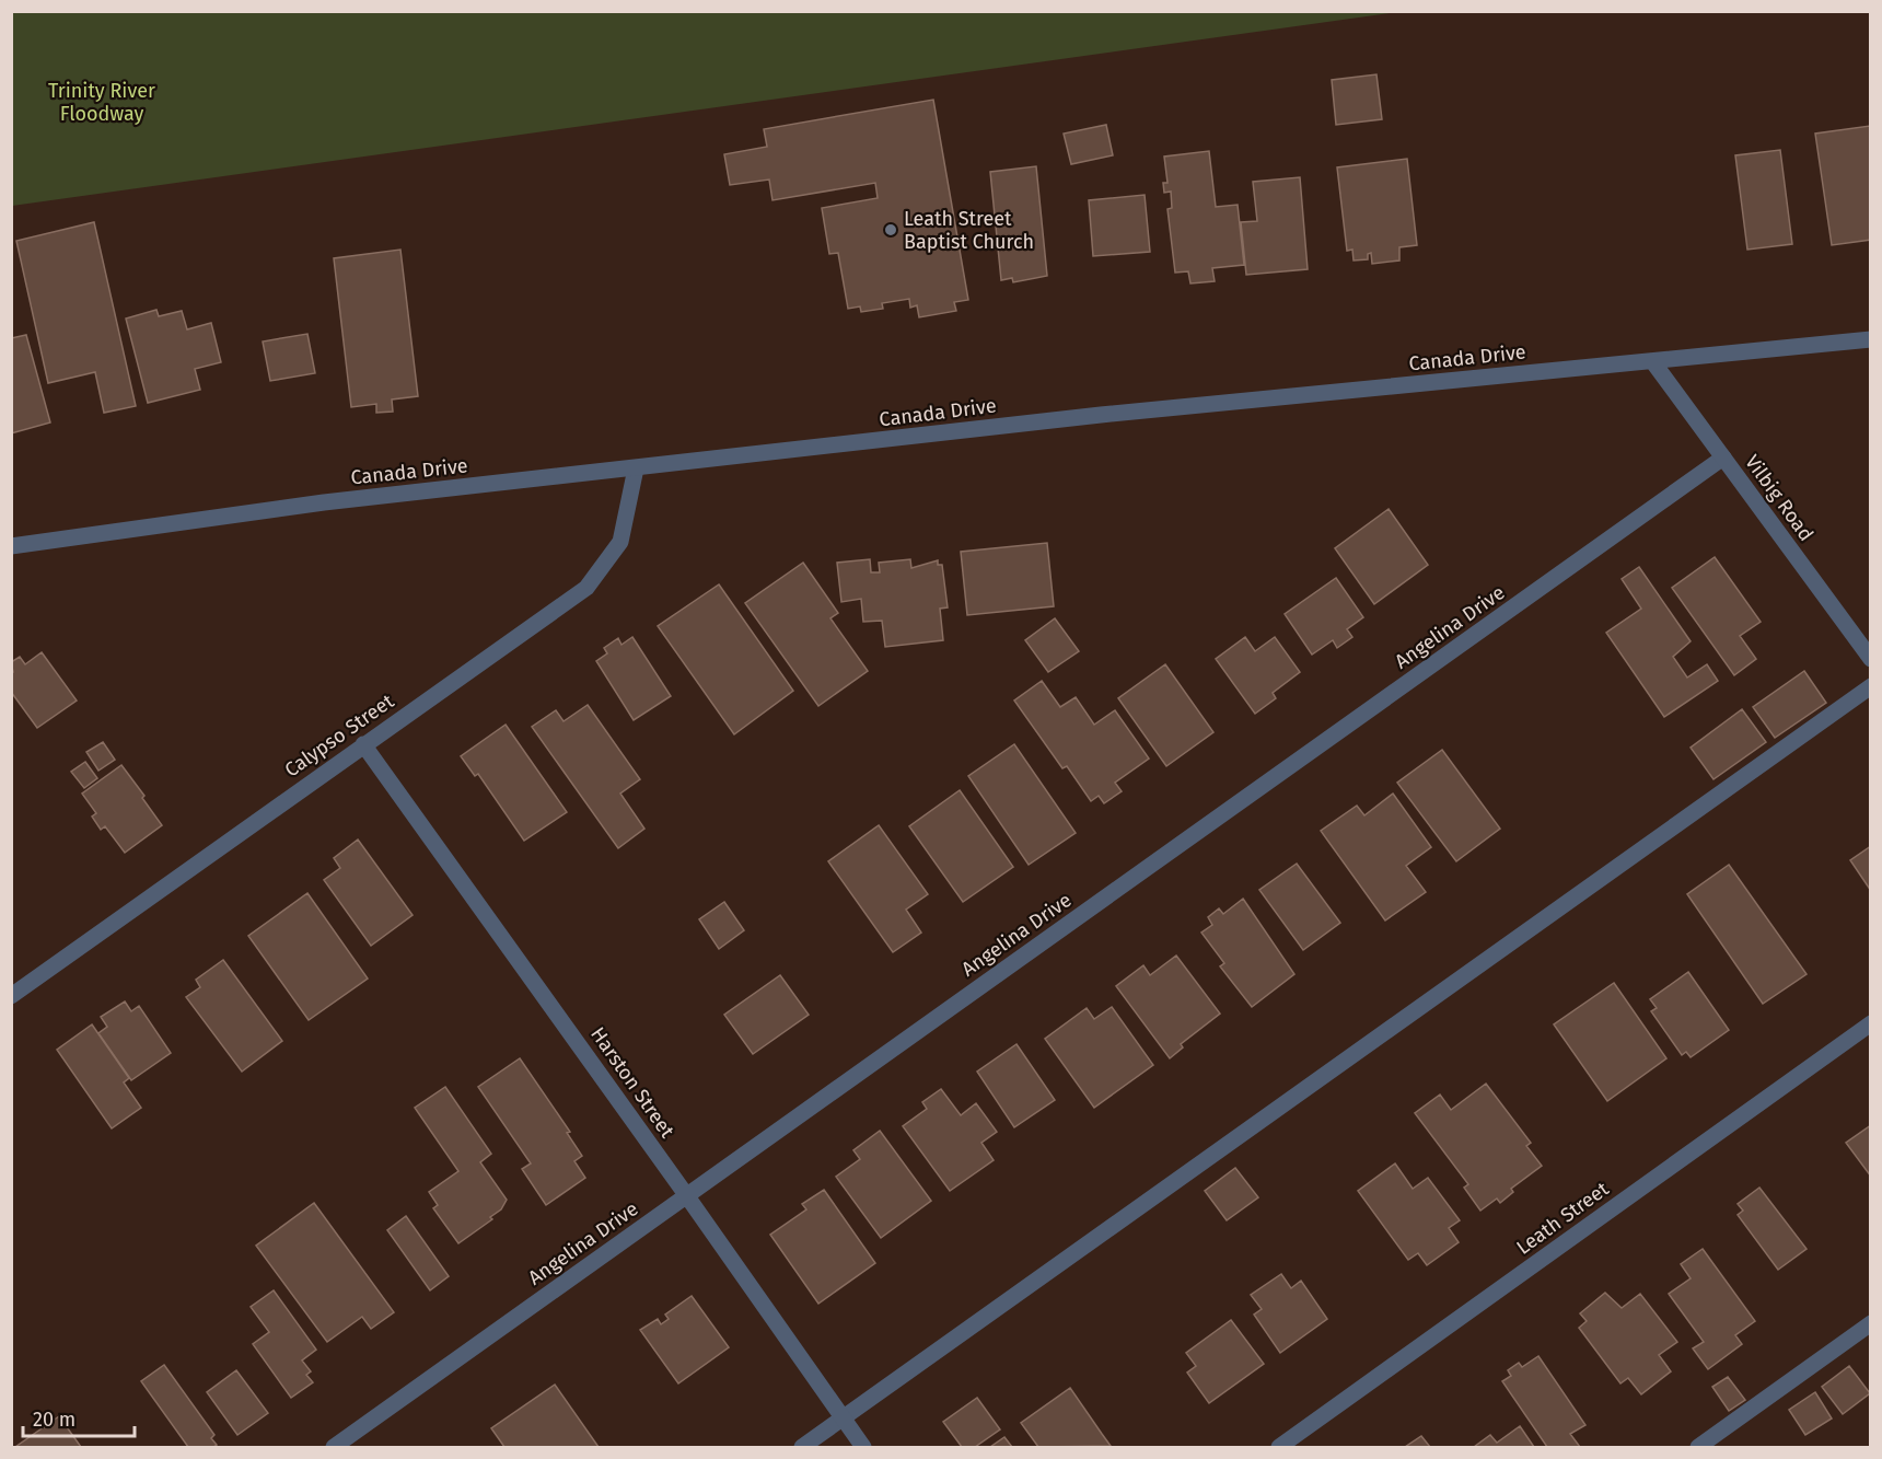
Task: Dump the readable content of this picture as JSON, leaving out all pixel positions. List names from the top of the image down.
{
  "streets": {
    "street": [
      "Canada Drive",
      "Vilbig Road",
      "Angelina Drive",
      "Calypso Street",
      "Harston Street",
      "Leath Street"
    ]
  },
  "crossings": [
    ["Canada Drive", "Vilbig Road"],
    ["Canada Drive", "Calypso Street"],
    ["Vilbig Road", "Angelina Drive"],
    ["Angelina Drive", "Harston Street"],
    ["Calypso Street", "Harston Street"]
  ],
  "parks": ["Trinity River Floodway"],
  "places": ["Leath Street Baptist Church"],
  "scale_bar": "20 m"
}
